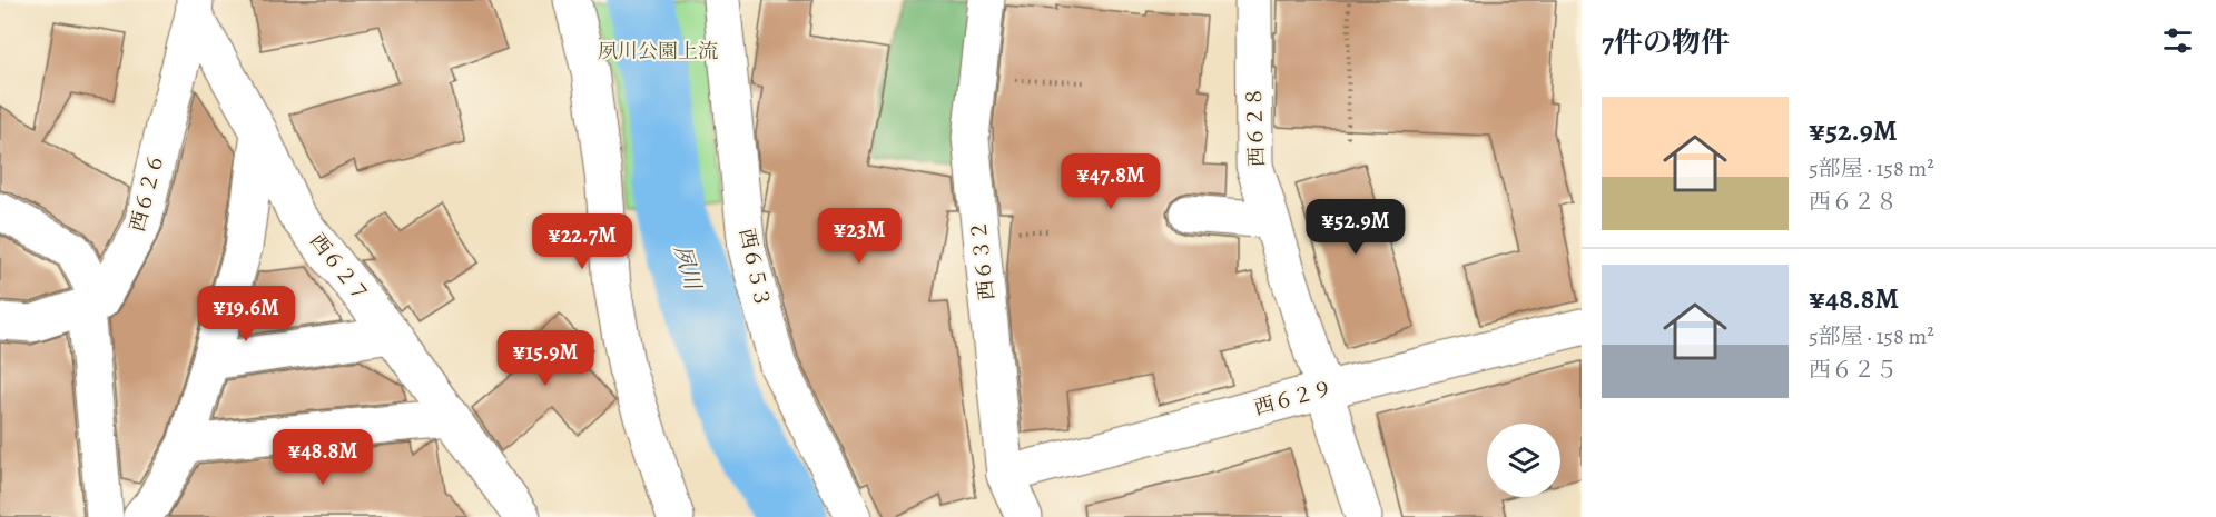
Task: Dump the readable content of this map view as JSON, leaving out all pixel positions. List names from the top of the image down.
{
  "streets": {
    "street": [
      "西６２８",
      "西６２６",
      "西６３２",
      "西６２７",
      "西６５３",
      "西６２９"
    ]
  },
  "crossings": [
    ["西６２８", "西６２９"],
    ["西６２６", "西６２７"],
    ["西６３２", "西６２９"]
  ],
  "water": ["夙川"],
  "parks": ["夙川公園上流"],
  "page": {
    "heading": "7件の物件",
    "list": [
      {
        "name": "¥52.9M",
        "note": "5部屋 · 158 m² · 西６２８"
      },
      {
        "name": "¥48.8M",
        "note": "5部屋 · 158 m² · 西６２５"
      }
    ],
    "price": [
      "¥47.8M",
      "¥52.9M",
      "¥23M",
      "¥22.7M",
      "¥19.6M",
      "¥15.9M",
      "¥48.8M"
    ]
  }
}
